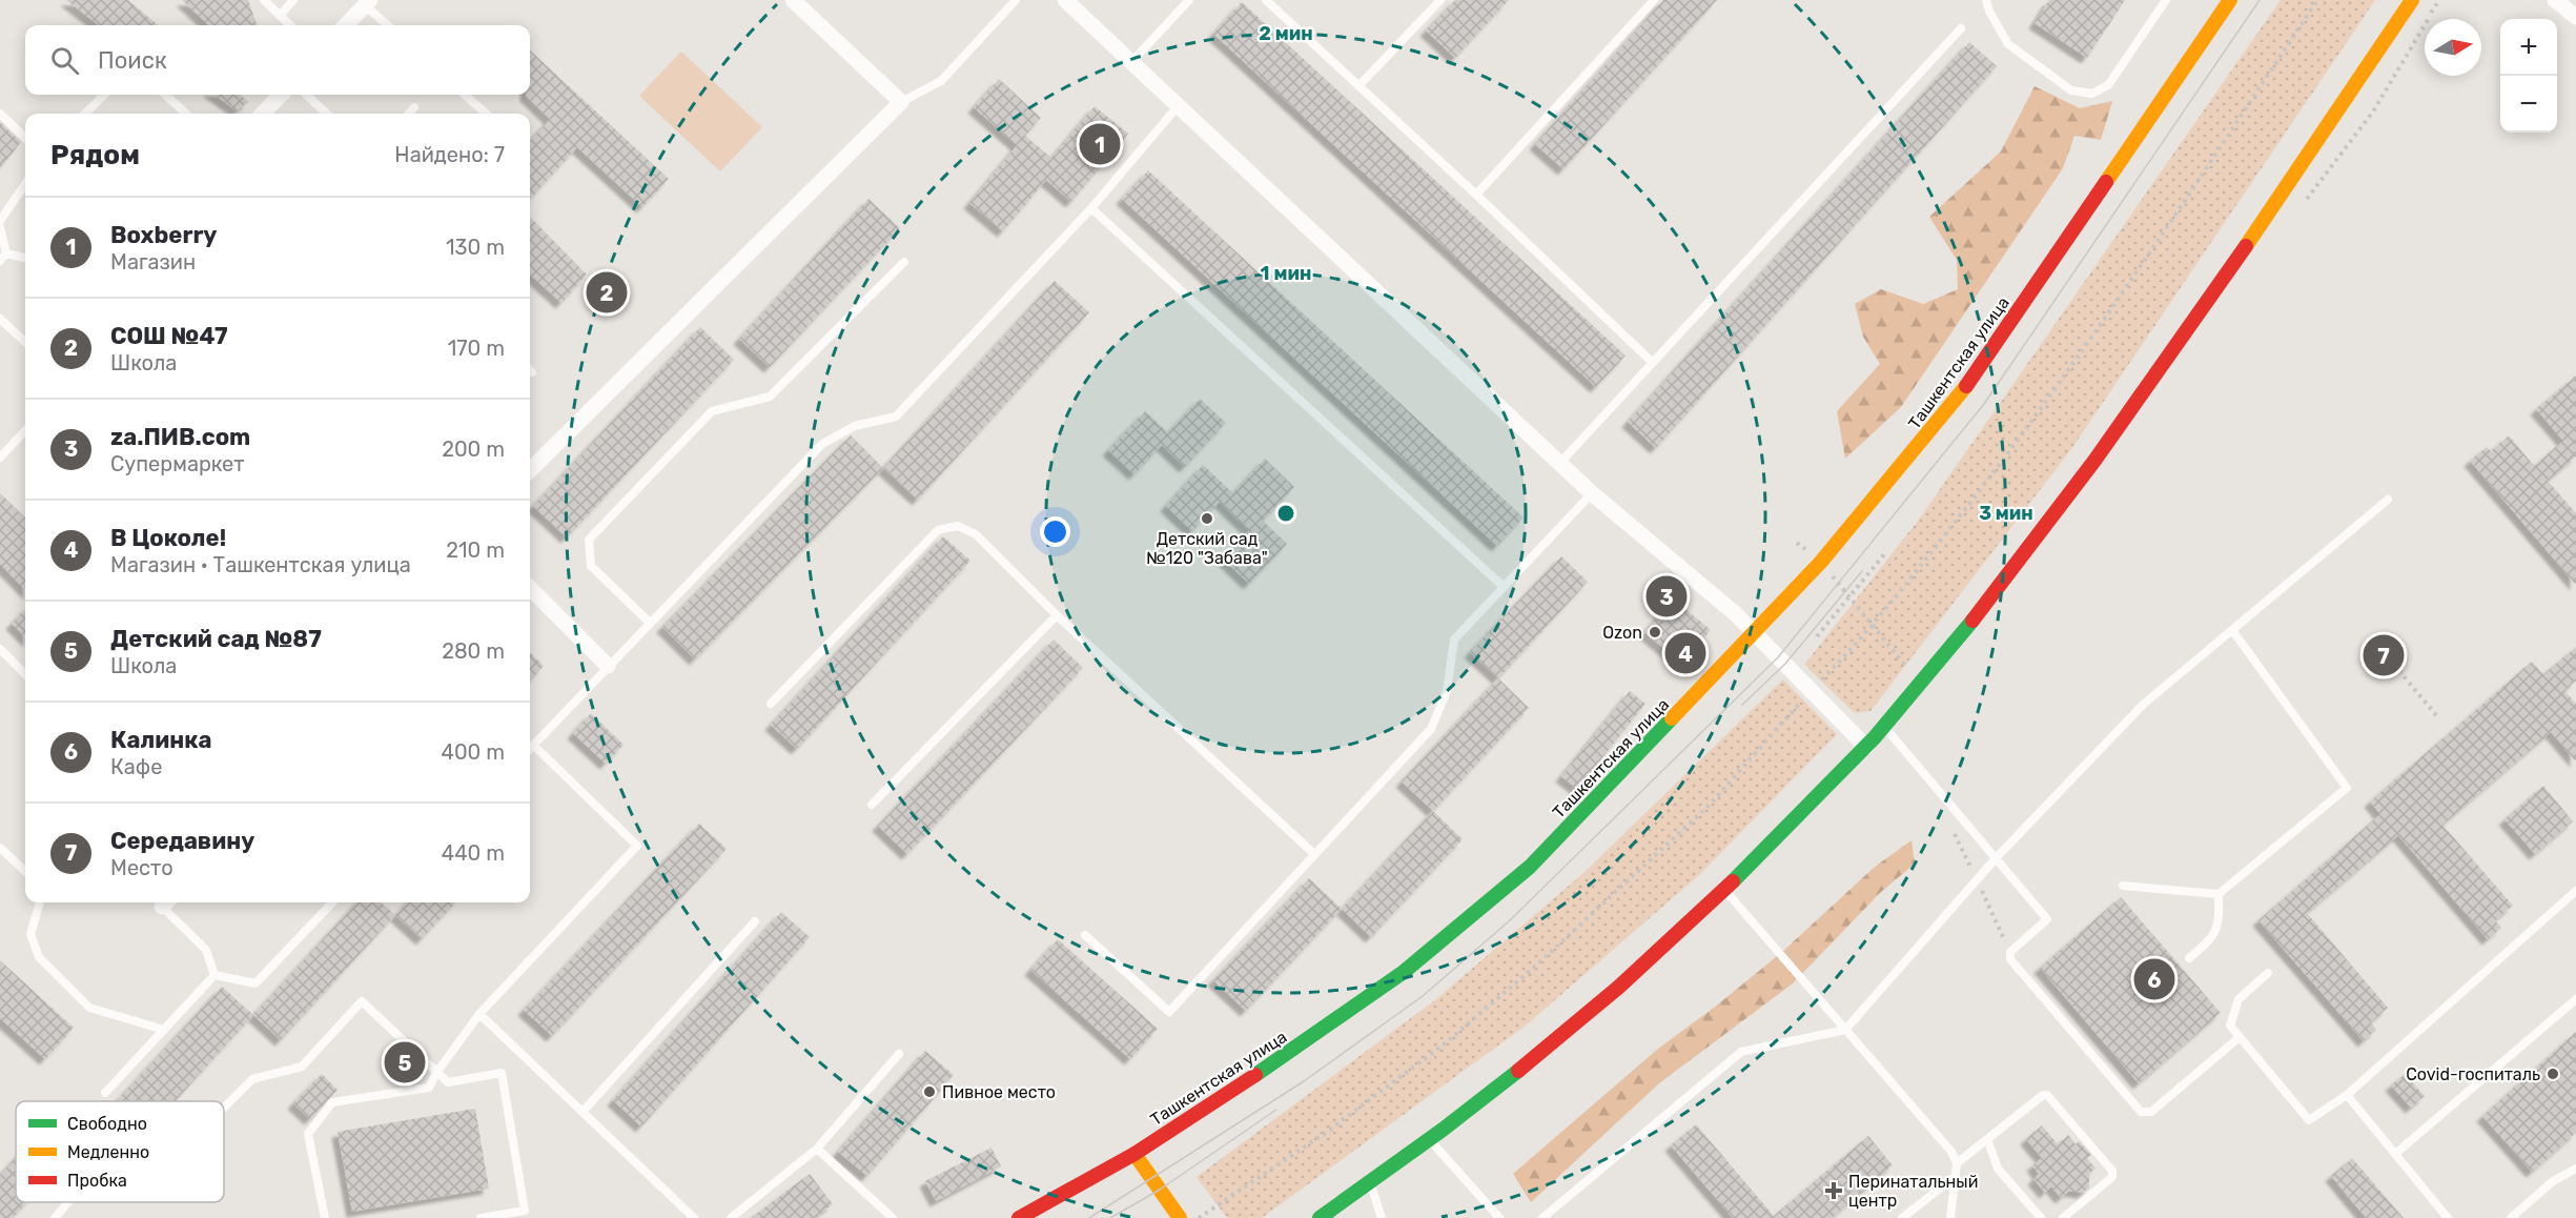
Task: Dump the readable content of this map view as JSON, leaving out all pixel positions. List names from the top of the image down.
{
  "streets": {
    "main road": ["Ташкентская улица"]
  },
  "places": {
    "other": [
      "Детский сад №120 \"Забава\"",
      "Ozon",
      "Covid-госпиталь",
      "Пивное место"
    ],
    "health": ["Перинатальный центр"]
  },
  "legend": ["Свободно", "Медленно", "Пробка"],
  "north": "right",
  "page": {
    "map_buttons": ["+", "−"],
    "search": "Поиск",
    "heading": ["Рядом", "Найдено: 7"],
    "pins": [
      "1",
      "2",
      "3",
      "4",
      "7",
      "6",
      "5"
    ],
    "list": [
      {
        "mark": "1",
        "name": "Boxberry",
        "note": "Магазин",
        "value": "130 m"
      },
      {
        "mark": "2",
        "name": "СОШ №47",
        "note": "Школа",
        "value": "170 m"
      },
      {
        "mark": "3",
        "name": "za.ПИВ.com",
        "note": "Супермаркет",
        "value": "200 m"
      },
      {
        "mark": "4",
        "name": "В Цоколе!",
        "note": "Магазин · Ташкентская улица",
        "value": "210 m"
      },
      {
        "mark": "5",
        "name": "Детский сад №87",
        "note": "Школа",
        "value": "280 m"
      },
      {
        "mark": "6",
        "name": "Калинка",
        "note": "Кафе",
        "value": "400 m"
      },
      {
        "mark": "7",
        "name": "Середавину",
        "note": "Место",
        "value": "440 m"
      }
    ]
  },
  "rings": ["2 мин", "1 мин", "3 мин"]
}
